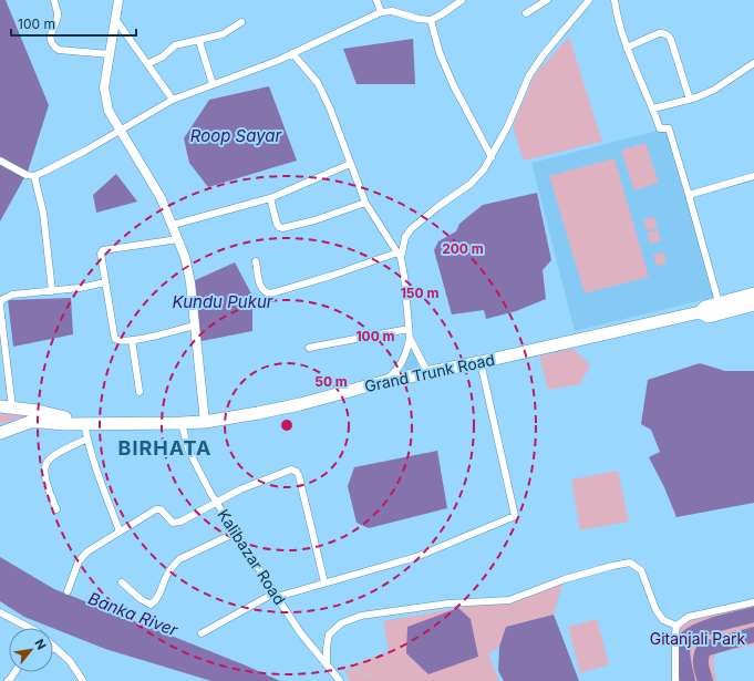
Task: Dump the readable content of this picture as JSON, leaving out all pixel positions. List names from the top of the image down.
{
  "streets": {
    "highway": ["Grand Trunk Road"],
    "street": ["Kalibazar Road"]
  },
  "crossings": [
    ["Grand Trunk Road", "Kalibazar Road"]
  ],
  "districts": ["BIRHATA"],
  "water": ["Roop Sayar", "Kundu Pukur", "Banka River"],
  "parks": ["Gitanjali Park"],
  "scale_bar": "100 m",
  "north": "top right",
  "rings": [
    "200 m",
    "150 m",
    "100 m",
    "50 m"
  ]
}
